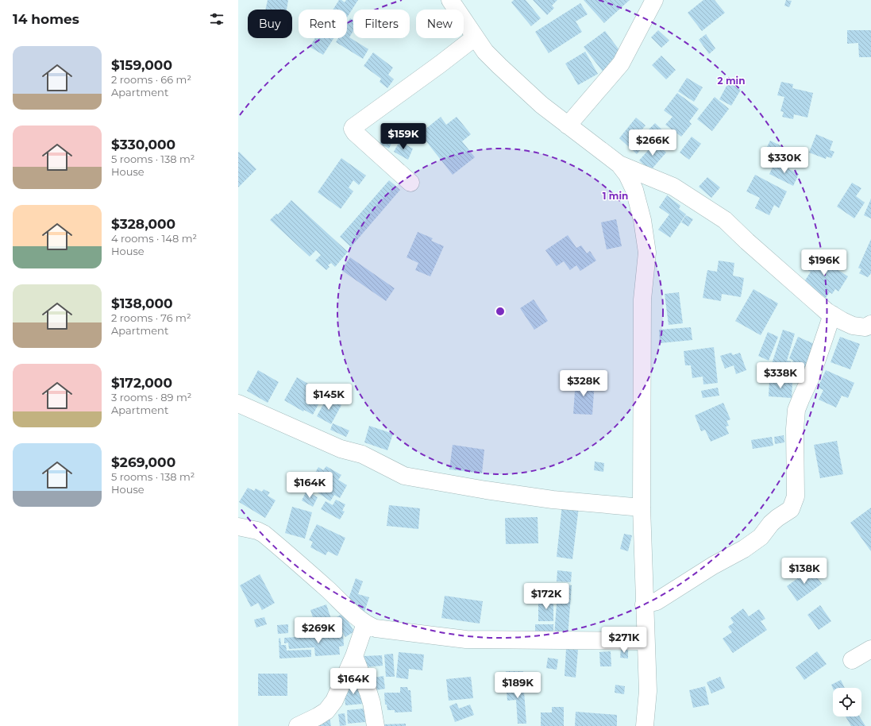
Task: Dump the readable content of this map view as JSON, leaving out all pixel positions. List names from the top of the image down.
{
  "page": {
    "heading": "14 homes",
    "chip": [
      "Buy",
      "Rent",
      "Filters",
      "New"
    ],
    "list": [
      {
        "name": "$159,000",
        "note": "2 rooms · 66 m² · Apartment"
      },
      {
        "name": "$330,000",
        "note": "5 rooms · 138 m² · House"
      },
      {
        "name": "$328,000",
        "note": "4 rooms · 148 m² · House"
      },
      {
        "name": "$138,000",
        "note": "2 rooms · 76 m² · Apartment"
      },
      {
        "name": "$172,000",
        "note": "3 rooms · 89 m² · Apartment"
      },
      {
        "name": "$269,000",
        "note": "5 rooms · 138 m² · House"
      }
    ],
    "price": [
      "$159K",
      "$266K",
      "$330K",
      "$196K",
      "$338K",
      "$328K",
      "$145K",
      "$164K",
      "$138K",
      "$172K",
      "$269K",
      "$271K",
      "$164K",
      "$189K"
    ]
  },
  "rings": ["2 min", "1 min"]
}
